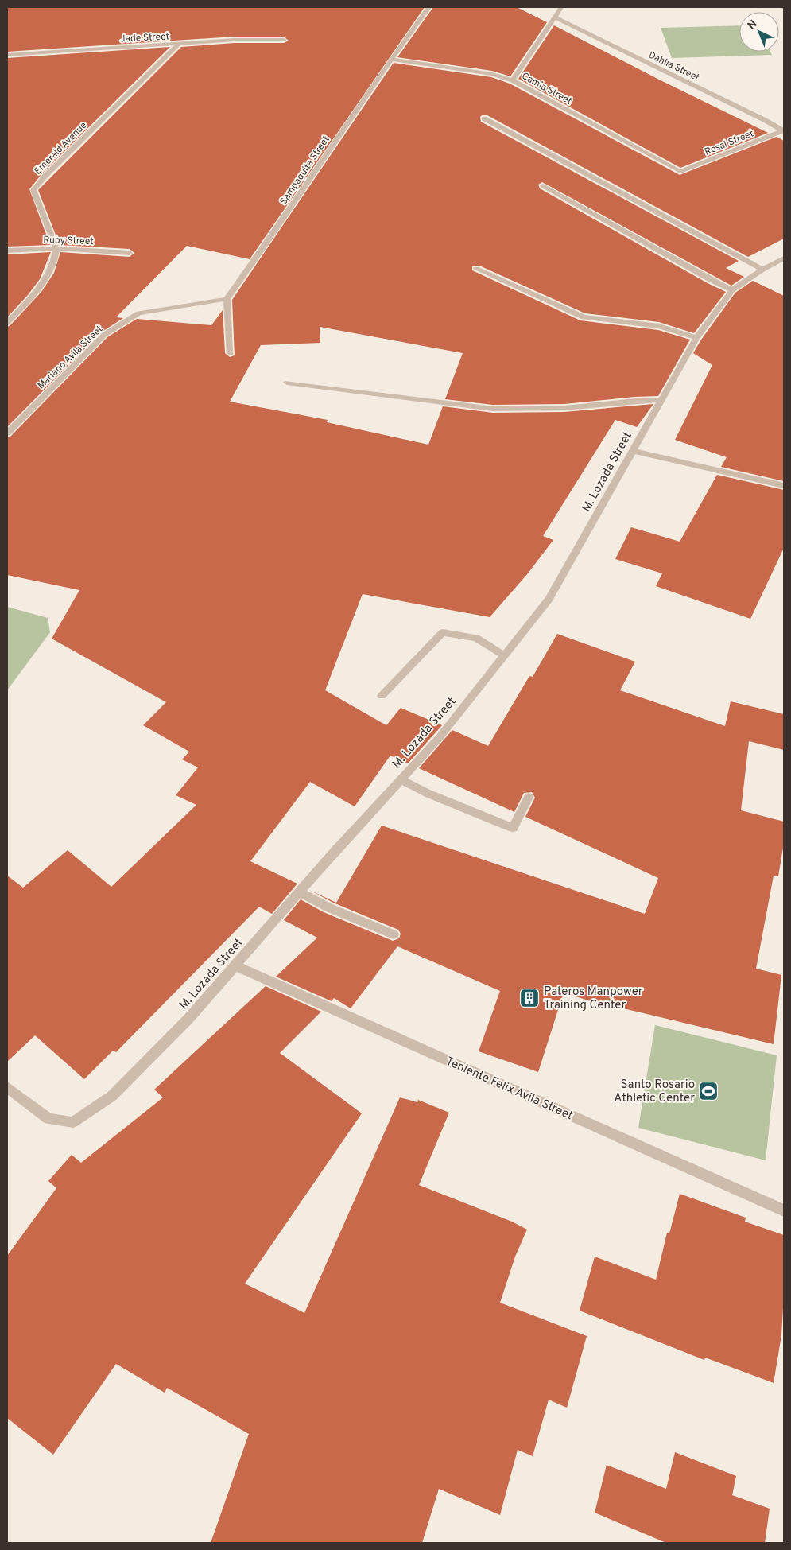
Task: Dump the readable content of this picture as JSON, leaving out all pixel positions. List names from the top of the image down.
{
  "streets": {
    "street": [
      "Jade Street",
      "Dahlia Street",
      "Camia Street",
      "Rosal Street",
      "Emerald Avenue",
      "Sampaguita Street",
      "Ruby Street",
      "Mariano Avila Street",
      "M. Lozada Street",
      "Teniente Felix Avila Street"
    ]
  },
  "crossings": [
    ["Jade Street", "Emerald Avenue"],
    ["Dahlia Street", "Rosal Street"],
    ["Camia Street", "Rosal Street"],
    ["Camia Street", "Sampaguita Street"],
    ["Emerald Avenue", "Ruby Street"],
    ["Sampaguita Street", "Mariano Avila Street"],
    ["M. Lozada Street", "Teniente Felix Avila Street"]
  ],
  "places": {
    "building": ["Pateros Manpower Training Center"],
    "sports": ["Santo Rosario Athletic Center"]
  },
  "north": "top left"
}
